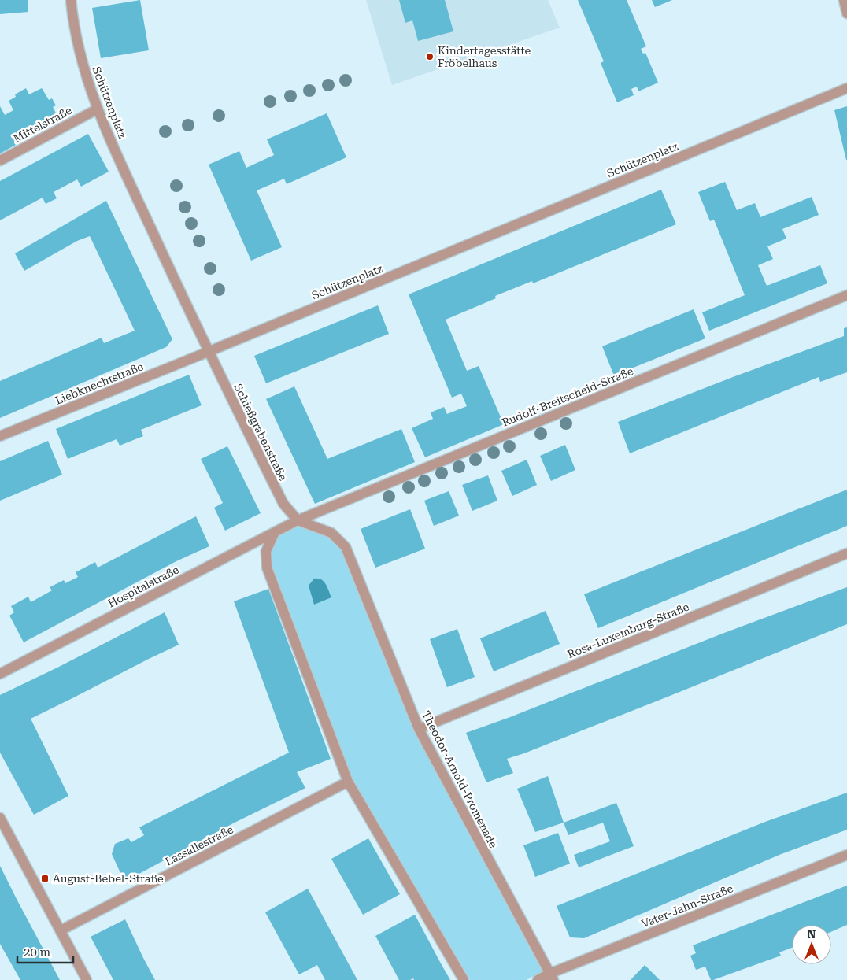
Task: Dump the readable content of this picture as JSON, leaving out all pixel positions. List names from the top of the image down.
{
  "streets": {
    "street": [
      "Schützenplatz",
      "Mittelstraße",
      "Liebknechtstraße",
      "Rudolf-Breitscheid-Straße",
      "Schießgrabenstraße",
      "Hospitalstraße",
      "Rosa-Luxemburg-Straße",
      "Theodor-Arnold-Promenade",
      "Lassallestraße",
      "Vater-Jahn-Straße"
    ]
  },
  "crossings": [
    ["Schützenplatz", "Mittelstraße"],
    ["Schützenplatz", "Liebknechtstraße"],
    ["Schützenplatz", "Schießgrabenstraße"],
    ["Liebknechtstraße", "Schießgrabenstraße"],
    ["Rudolf-Breitscheid-Straße", "Schießgrabenstraße"],
    ["Rudolf-Breitscheid-Straße", "Hospitalstraße"],
    ["Rudolf-Breitscheid-Straße", "Theodor-Arnold-Promenade"],
    ["Schießgrabenstraße", "Hospitalstraße"],
    ["Schießgrabenstraße", "Theodor-Arnold-Promenade"],
    ["Hospitalstraße", "Theodor-Arnold-Promenade"],
    ["Rosa-Luxemburg-Straße", "Theodor-Arnold-Promenade"],
    ["Theodor-Arnold-Promenade", "Vater-Jahn-Straße"]
  ],
  "places": {
    "other": ["Kindertagesstätte Fröbelhaus"],
    "transit": ["August-Bebel-Straße"]
  },
  "scale_bar": "20 m",
  "north": "top"
}
